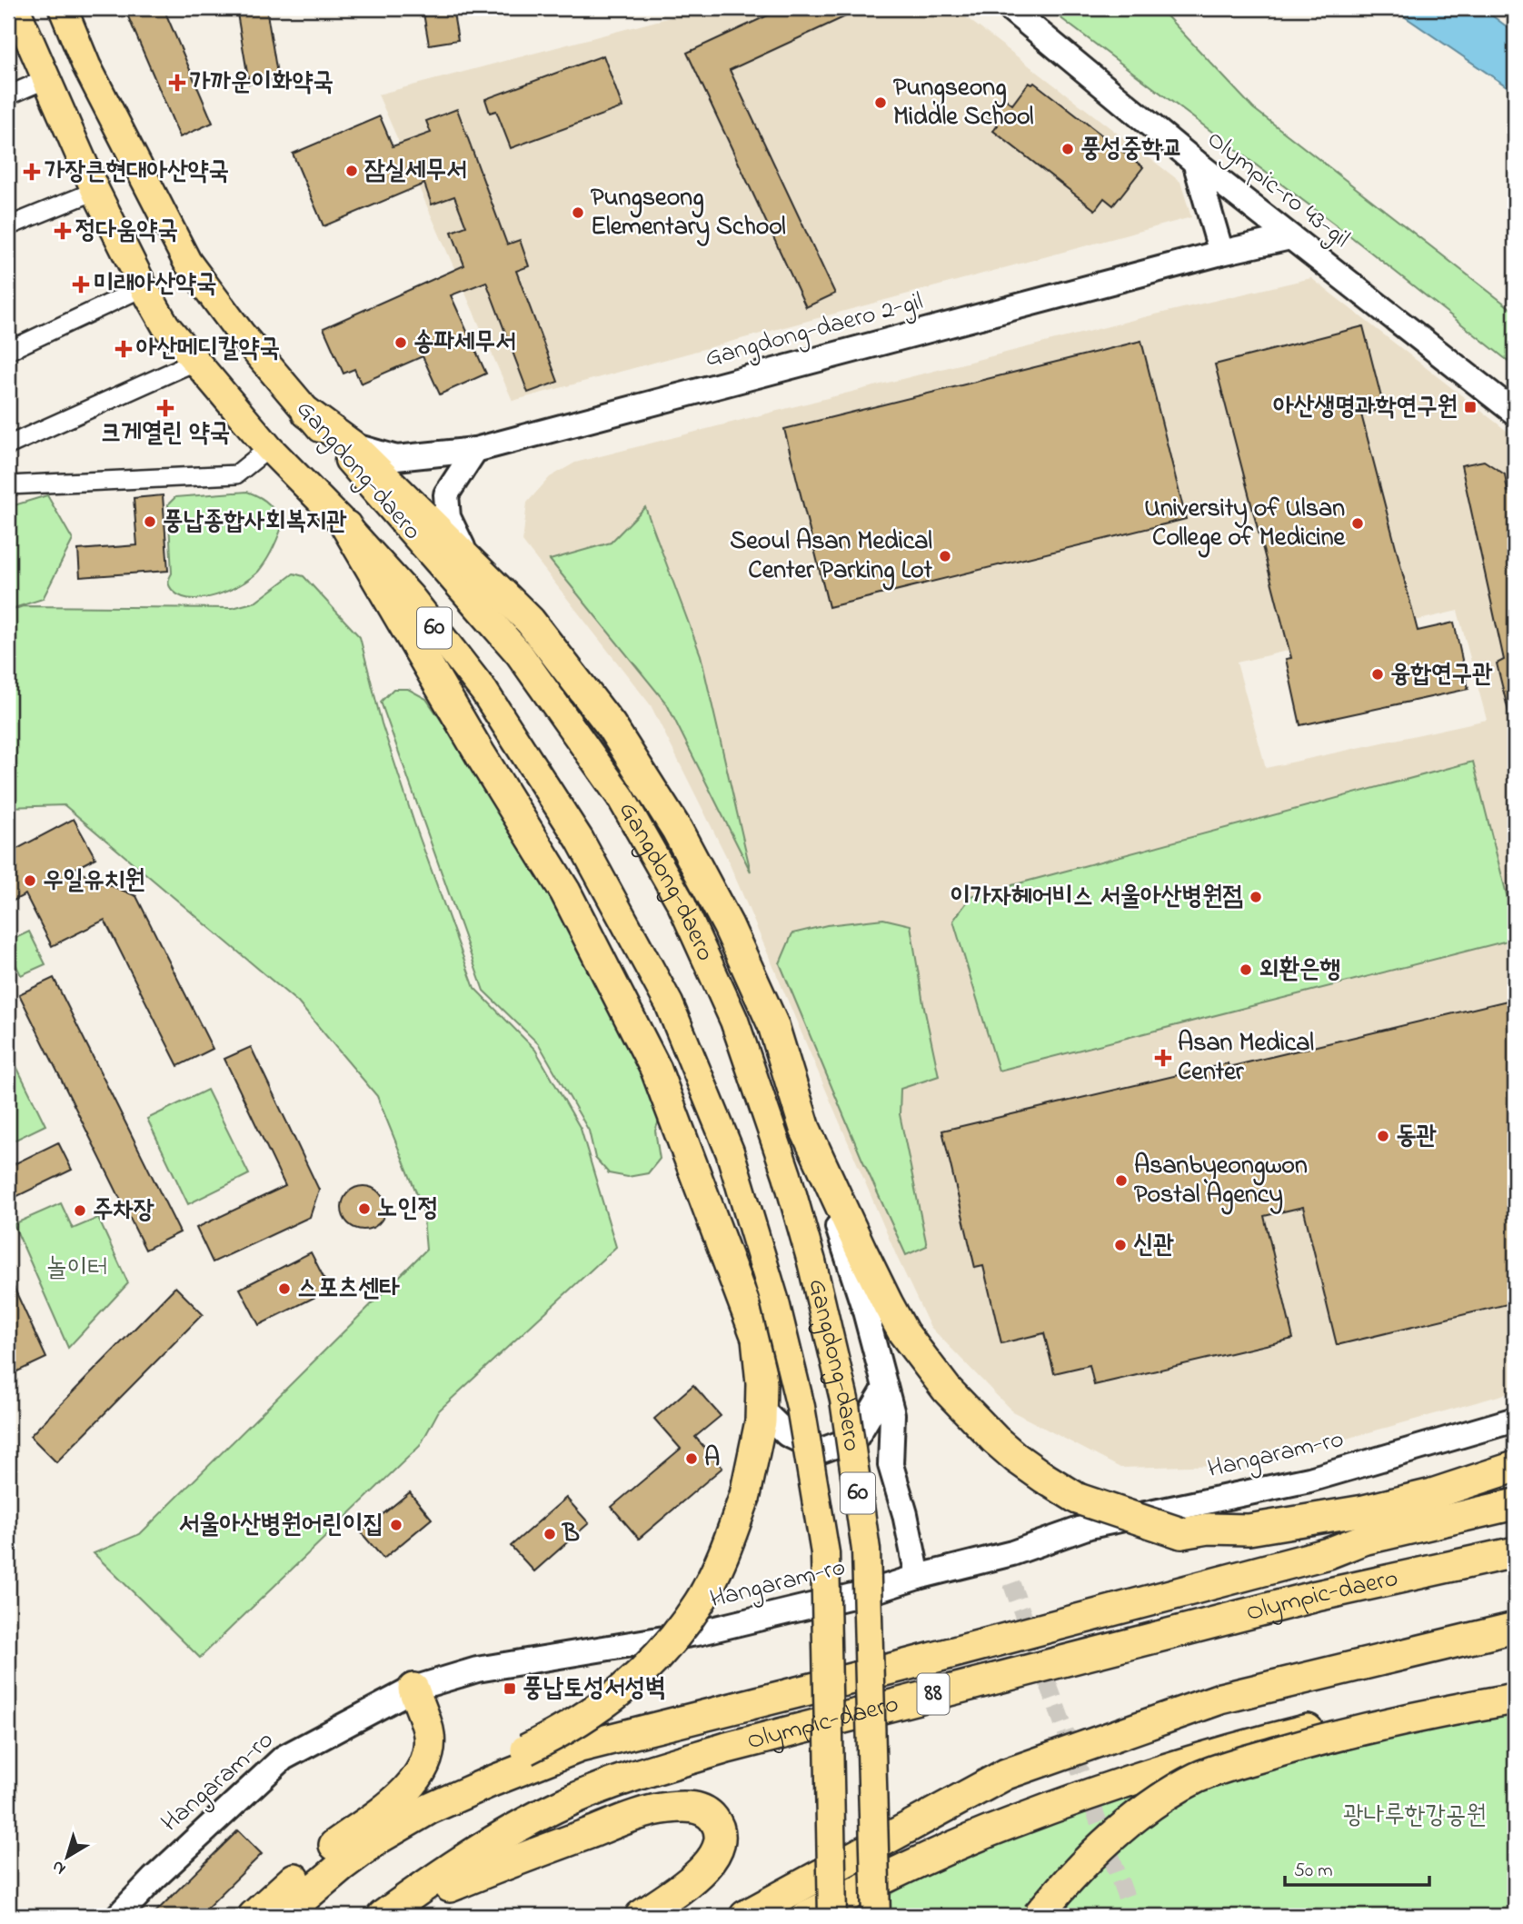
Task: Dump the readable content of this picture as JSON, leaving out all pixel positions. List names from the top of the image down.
{
  "streets": {
    "highway": ["Olympic-daero", "88"],
    "main road": ["Gangdong-daero", "60"],
    "street": ["Olympic-ro 43-gil", "Gangdong-daero 2-gil", "Hangaram-ro"]
  },
  "crossings": [
    ["Olympic-ro 43-gil", "Gangdong-daero 2-gil"]
  ],
  "parks": ["놀이터", "광나루한강공원"],
  "places": {
    "health": [
      "가까운이화약국",
      "가장큰현대아산약국",
      "정다움약국",
      "미래아산약국",
      "아산메디칼약국",
      "크게열린 약국",
      "Asan Medical Center"
    ],
    "other": [
      "Pungseong Middle School",
      "풍성중학교",
      "잠실세무서",
      "Pungseong Elementary School",
      "송파세무서",
      "풍납종합사회복지관",
      "University of Ulsan College of Medicine",
      "Seoul Asan Medical Center Parking Lot",
      "융합연구관",
      "우일유치원",
      "이가자헤어비스 서울아산병원점",
      "외환은행",
      "동관",
      "Asanbyeongwon Postal Agency",
      "노인정",
      "주차장",
      "신관",
      "스포츠센타",
      "A",
      "서울아산병원어린이집",
      "B"
    ],
    "transit": ["아산생명과학연구원", "풍납토성서성벽"]
  },
  "scale_bar": "50 m",
  "north": "bottom left"
}
